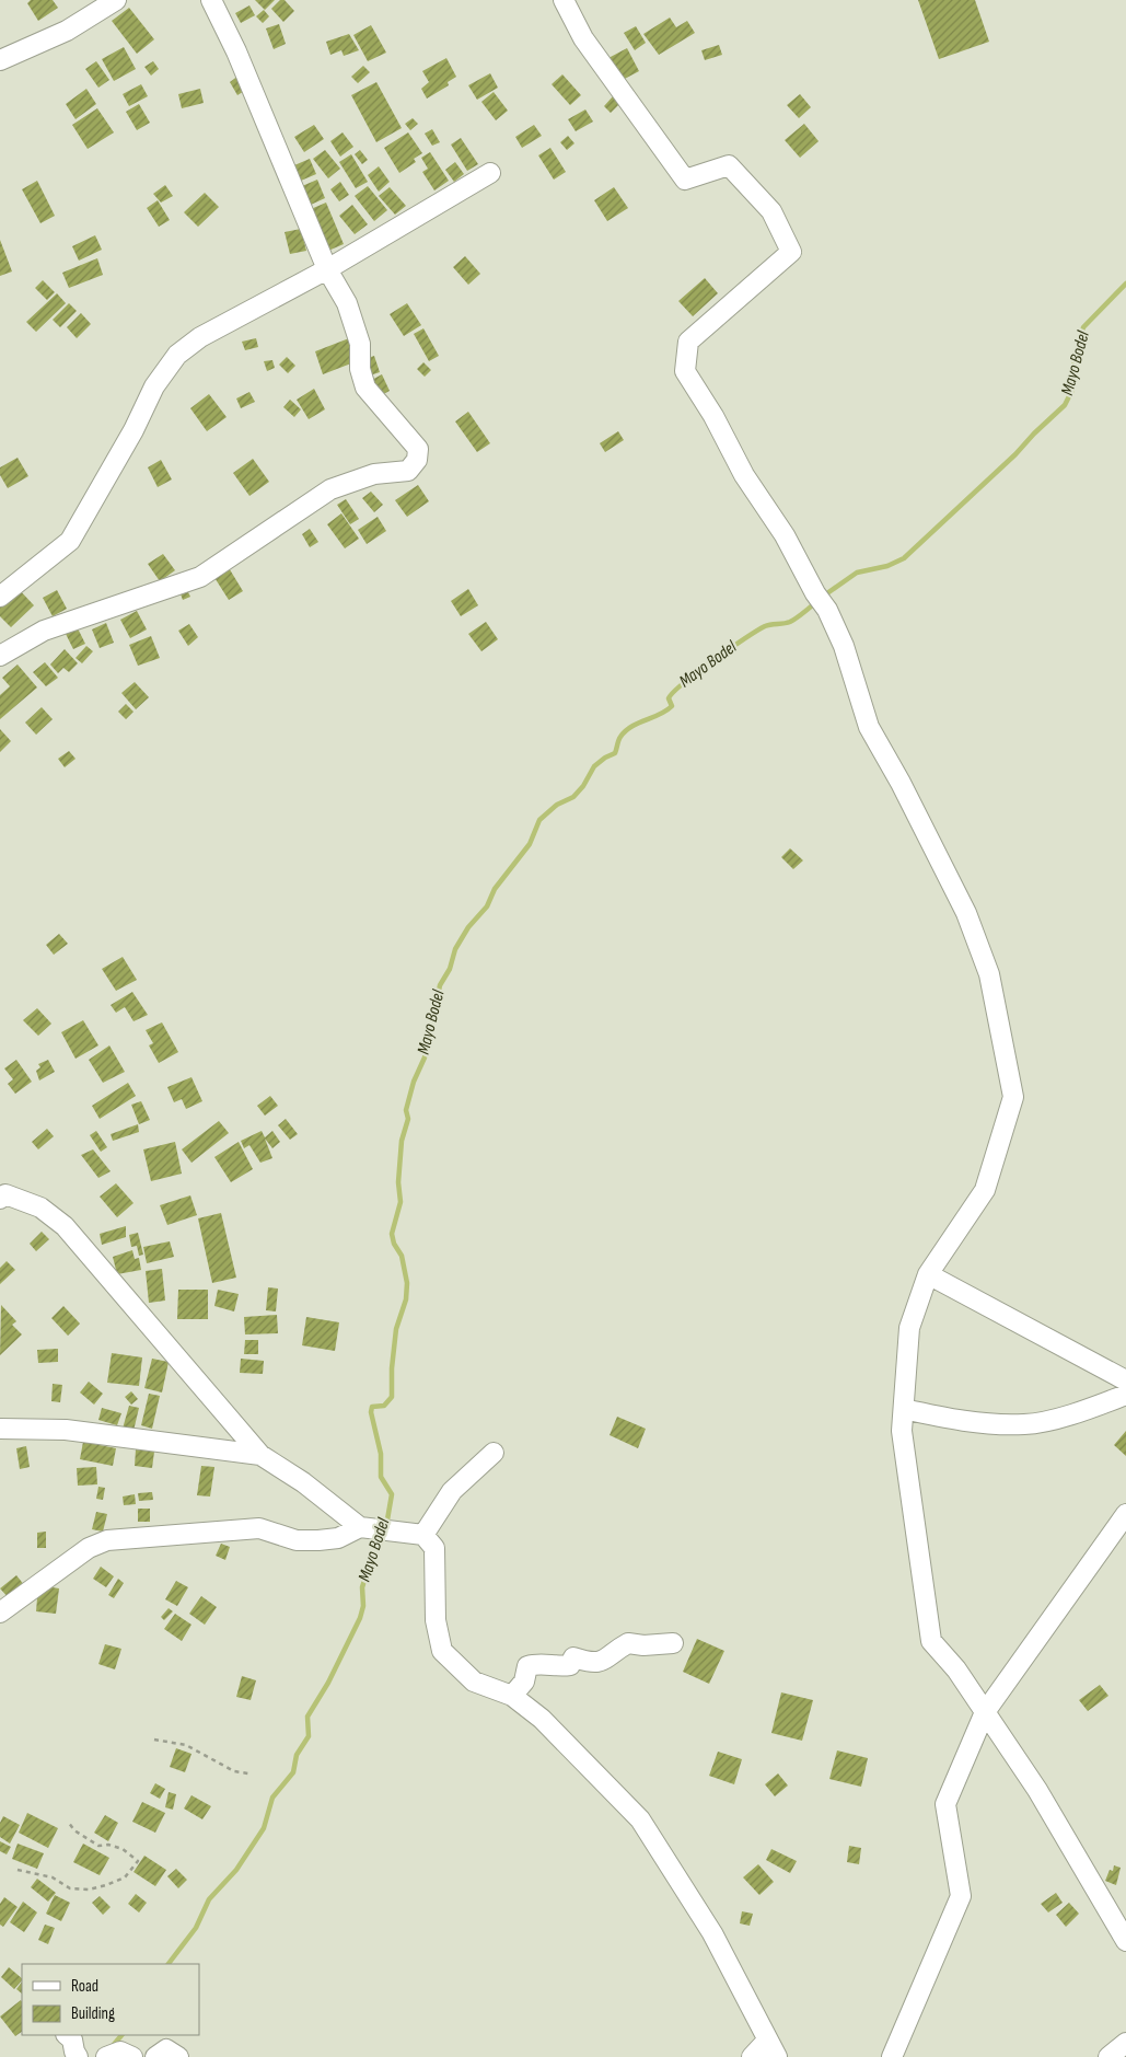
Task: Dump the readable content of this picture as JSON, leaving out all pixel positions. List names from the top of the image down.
{
  "water": ["Mayo Bodel"],
  "legend": ["Road", "Building"]
}
